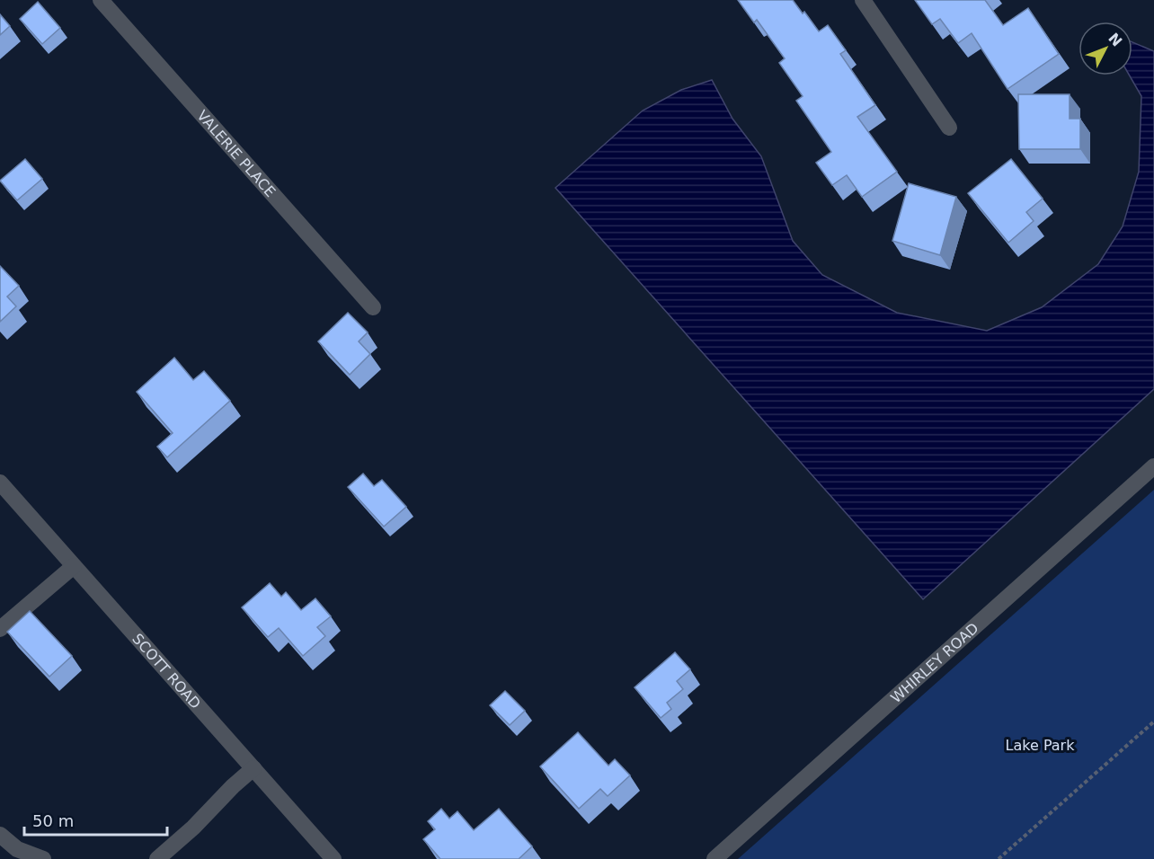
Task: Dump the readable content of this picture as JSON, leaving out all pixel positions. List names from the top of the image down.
{
  "streets": {
    "street": ["VALERIE PLACE", "WHIRLEY ROAD", "SCOTT ROAD"]
  },
  "parks": ["Lake Park"],
  "scale_bar": "50 m",
  "north": "top right"
}
